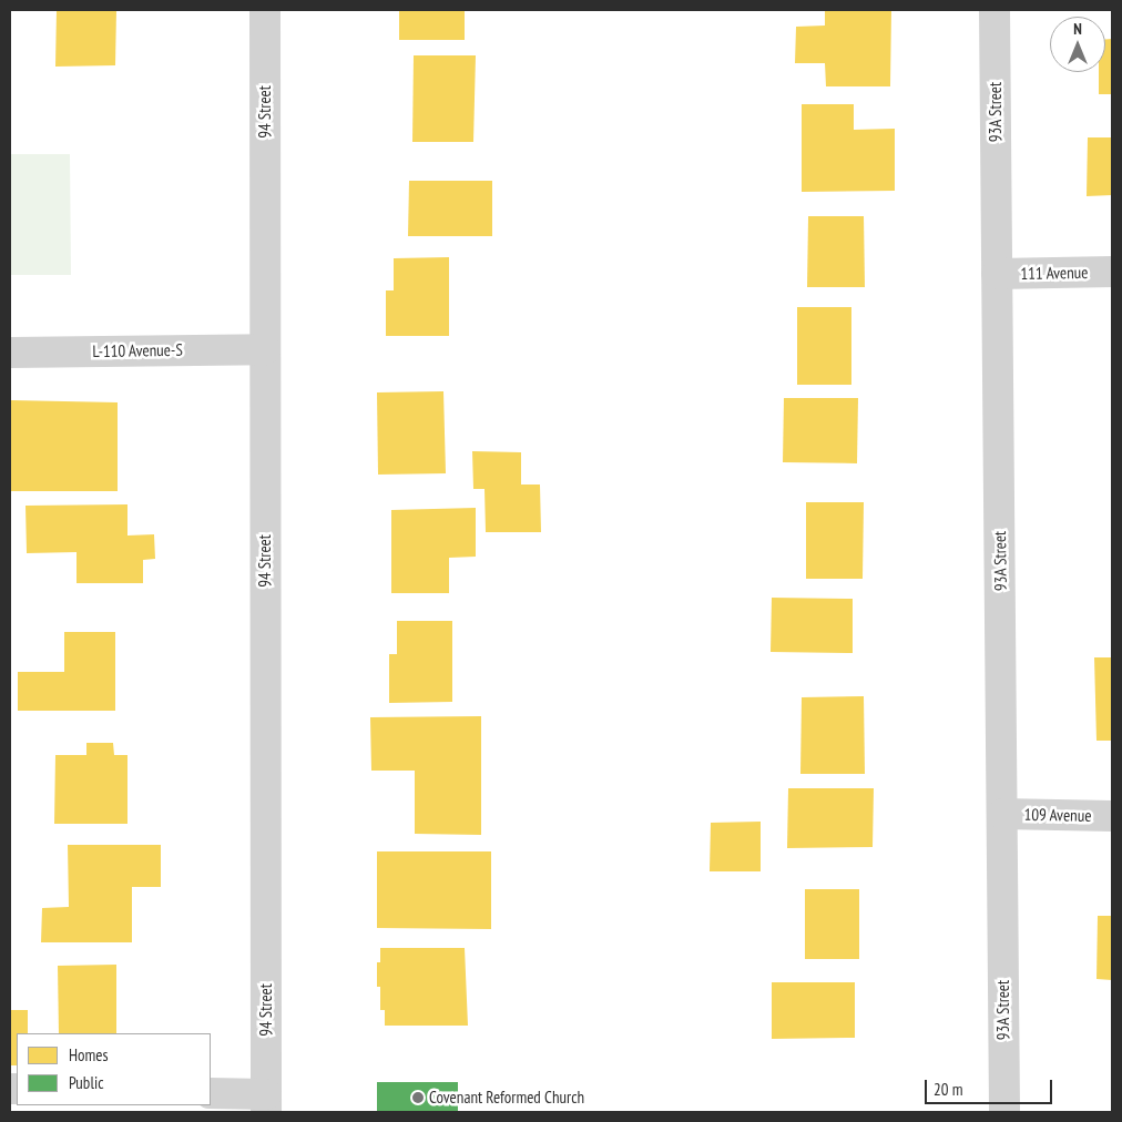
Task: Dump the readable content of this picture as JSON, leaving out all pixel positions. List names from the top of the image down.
{
  "streets": {
    "street": [
      "94 Street",
      "93A Street",
      "111 Avenue",
      "L-110 Avenue-S",
      "109 Avenue"
    ]
  },
  "crossings": [
    ["94 Street", "L-110 Avenue-S"],
    ["93A Street", "111 Avenue"],
    ["93A Street", "109 Avenue"]
  ],
  "places": ["Covenant Reformed Church"],
  "legend": ["Homes", "Public"],
  "scale_bar": "20 m",
  "north": "top"
}
